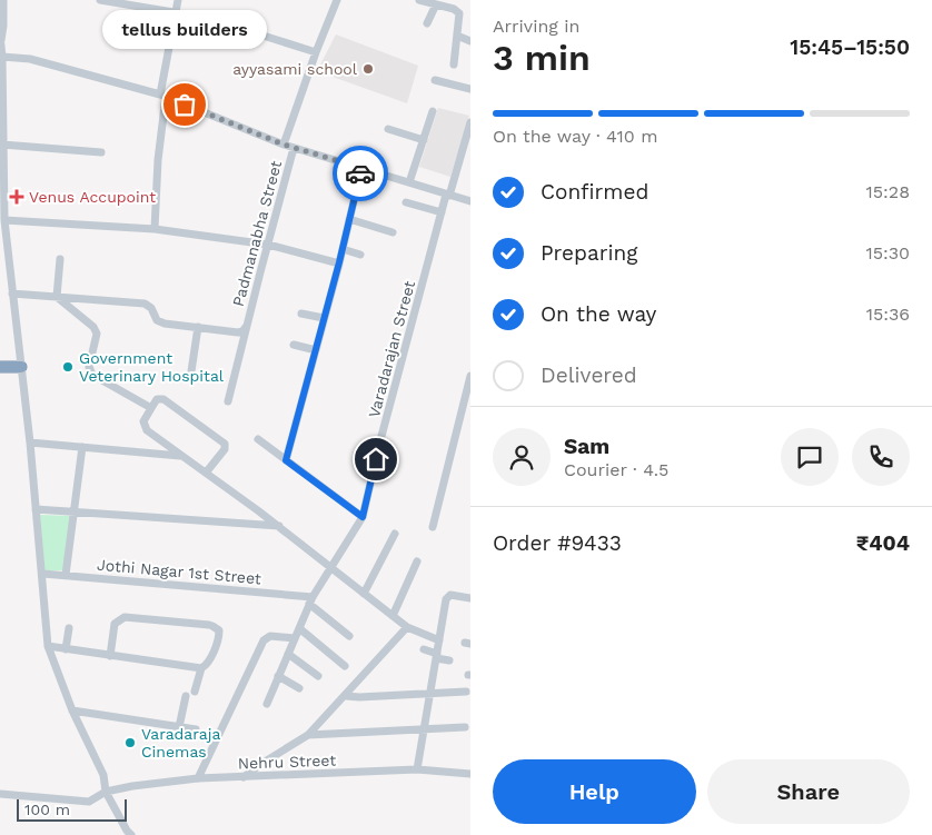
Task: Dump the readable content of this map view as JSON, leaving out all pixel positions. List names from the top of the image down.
{
  "streets": {
    "street": [
      "Padmanabha Street",
      "Varadarajan Street",
      "Jothi Nagar 1st Street",
      "Nehru Street"
    ]
  },
  "crossings": [
    ["Varadarajan Street", "Jothi Nagar 1st Street"]
  ],
  "places": {
    "other": [
      "ayyasami school",
      "tellus builders",
      "Government Veterinary Hospital",
      "Varadaraja Cinemas"
    ],
    "health": ["Venus Accupoint"]
  },
  "scale_bar": "100 m",
  "page": {
    "heading": ["3 min", "Arriving in", "15:45–15:50"],
    "panel": [
      "Sam",
      "Courier · 4.5",
      "Order #9433",
      "₹404"
    ],
    "bubble": "tellus builders",
    "bar": "On the way · 410 m",
    "list": [
      ["Confirmed", "15:28"],
      ["Preparing", "15:30"],
      ["On the way", "15:36"],
      "Delivered"
    ],
    "buttons": ["Help", "Share"],
    "scale": "100 m"
  }
}
